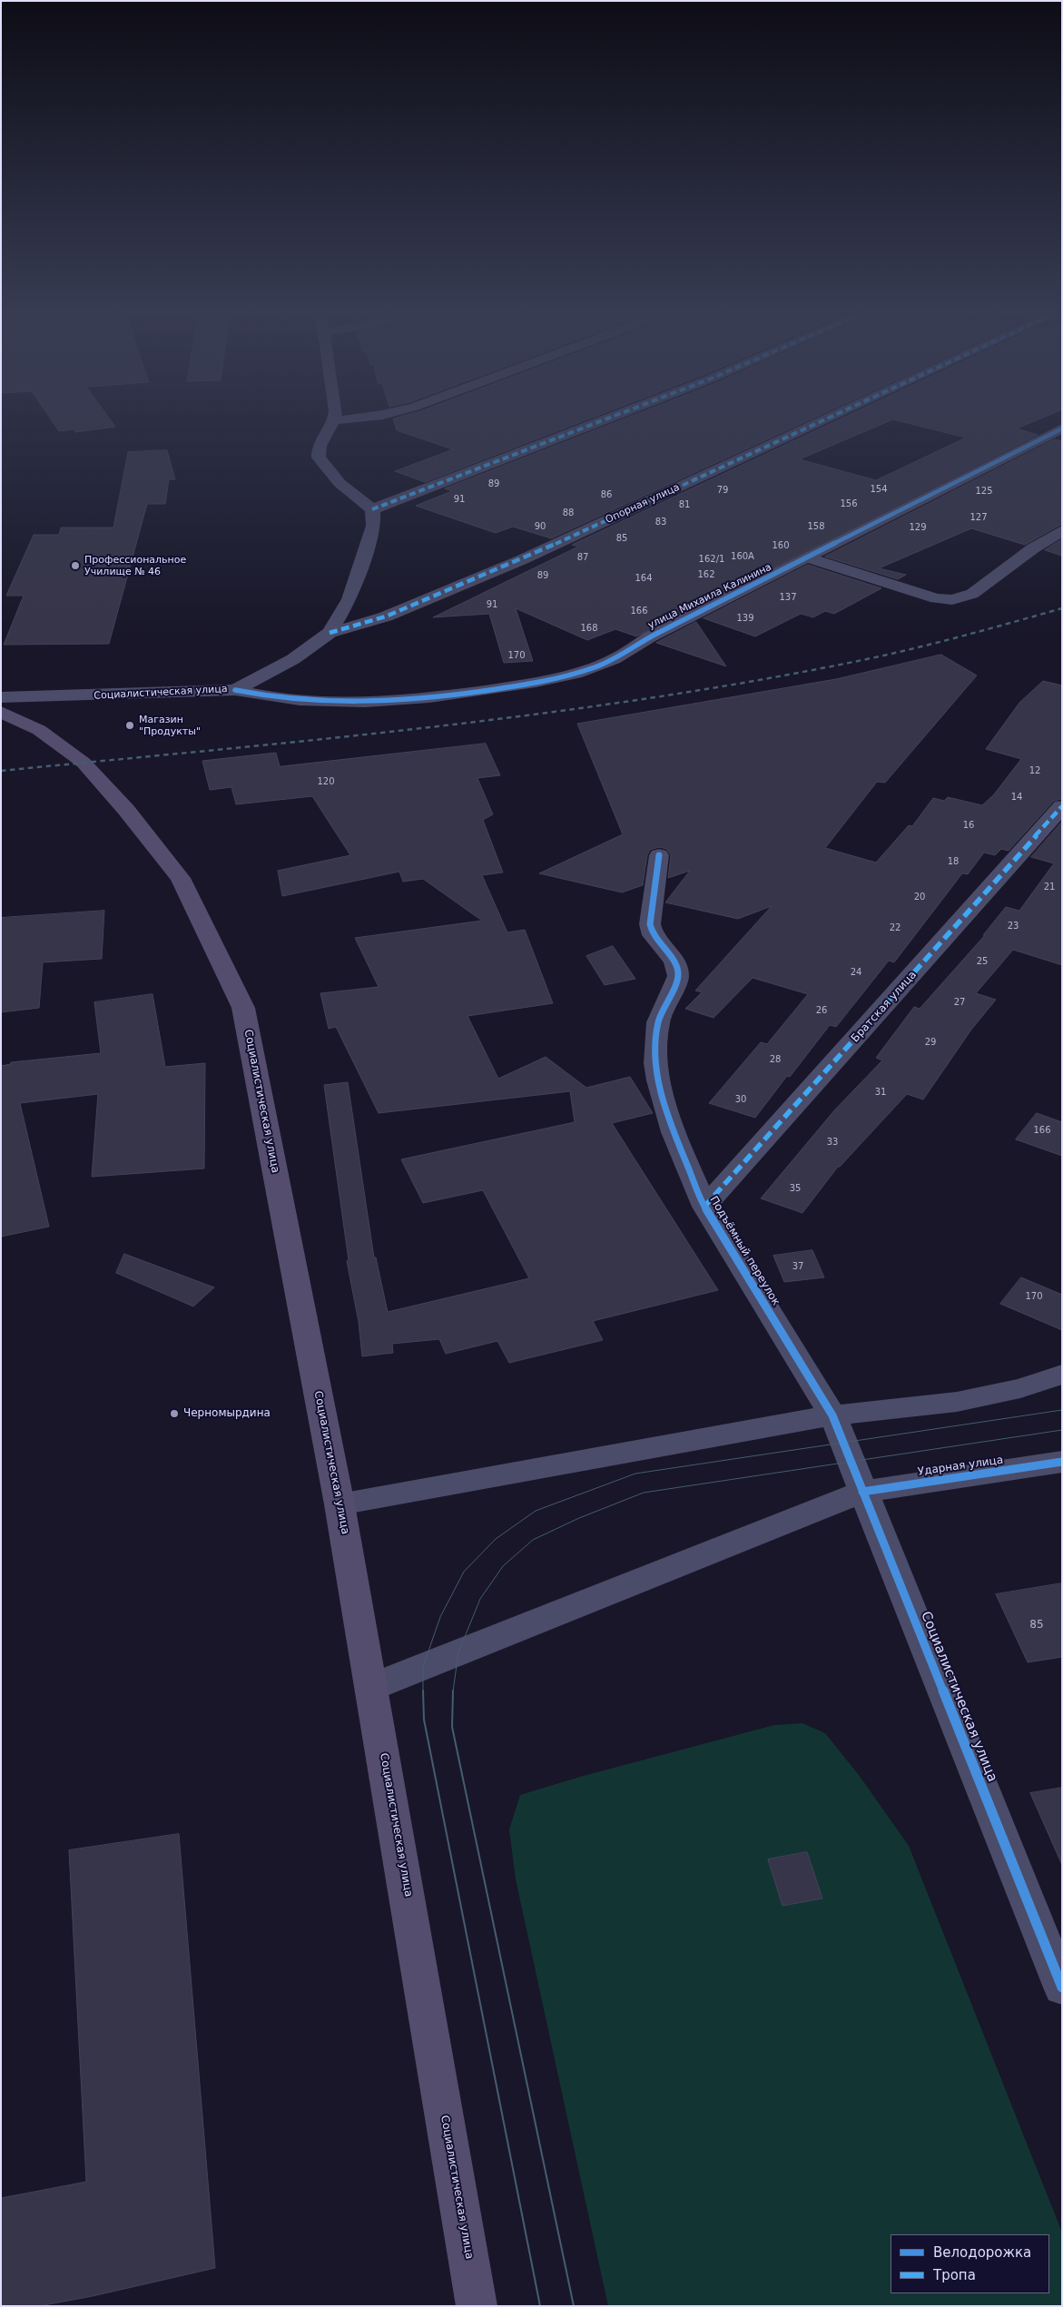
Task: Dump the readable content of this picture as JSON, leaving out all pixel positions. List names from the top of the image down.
{
  "streets": {
    "main road": ["Социалистическая улица"],
    "street": [
      "Опорная улица",
      "улица Михаила Калинина",
      "Братская улица",
      "Подъёмный переулок",
      "Ударная улица"
    ]
  },
  "crossings": [
    ["Опорная улица", "Социалистическая улица"],
    ["улица Михаила Калинина", "Социалистическая улица"],
    ["Социалистическая улица", "Подъёмный переулок"],
    ["Социалистическая улица", "Ударная улица"],
    ["Братская улица", "Подъёмный переулок"]
  ],
  "places": ["Профессиональное Училище № 46", "Магазин \"Продукты\"", "Черномырдина"],
  "house_numbers": [
    "89",
    "154",
    "79",
    "125",
    "86",
    "91",
    "156",
    "81",
    "88",
    "127",
    "83",
    "90",
    "158",
    "129",
    "85",
    "160",
    "160А",
    "87",
    "162/1",
    "162",
    "89",
    "164",
    "137",
    "91",
    "166",
    "139",
    "168",
    "170",
    "12",
    "120",
    "14",
    "16",
    "18",
    "21",
    "20",
    "23",
    "22",
    "25",
    "24",
    "27",
    "26",
    "29",
    "28",
    "31",
    "30",
    "166",
    "33",
    "35",
    "37",
    "170",
    "85"
  ],
  "legend": ["Велодорожка", "Тропа"]
}
